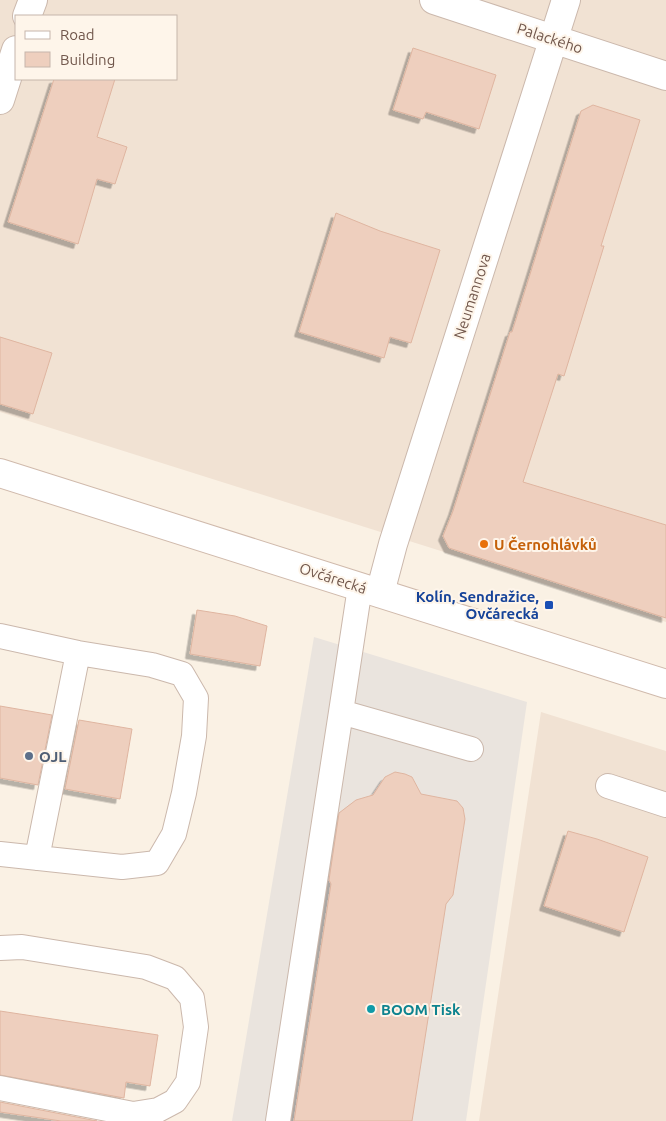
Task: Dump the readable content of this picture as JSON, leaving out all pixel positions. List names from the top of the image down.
{
  "streets": {
    "street": ["Palackého", "Neumannova", "Ovčárecká"]
  },
  "crossings": [
    ["Palackého", "Neumannova"],
    ["Neumannova", "Ovčárecká"]
  ],
  "places": {
    "other": ["U Černohlávků", "OJL", "BOOM Tisk"],
    "transit": ["Kolín, Sendražice, Ovčárecká"]
  },
  "legend": ["Road", "Building"]
}
